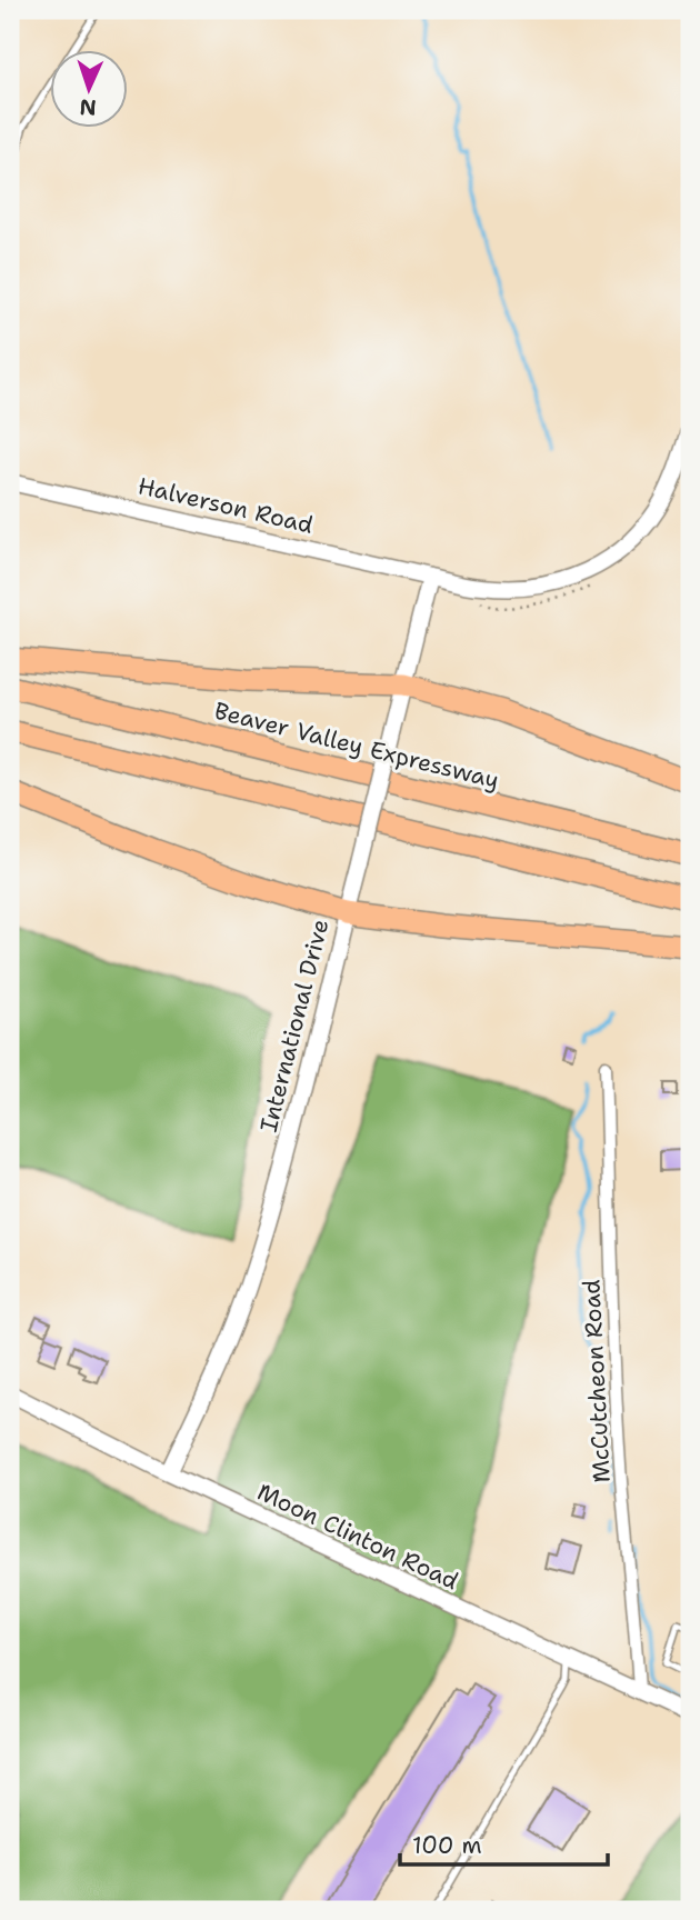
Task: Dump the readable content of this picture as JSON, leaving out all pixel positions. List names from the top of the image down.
{
  "streets": {
    "highway": ["Beaver Valley Expressway"],
    "street": [
      "Halverson Road",
      "International Drive",
      "McCutcheon Road",
      "Moon Clinton Road"
    ]
  },
  "crossings": [
    ["Halverson Road", "International Drive"],
    ["International Drive", "Moon Clinton Road"],
    ["McCutcheon Road", "Moon Clinton Road"]
  ],
  "scale_bar": "100 m",
  "north": "bottom"
}
